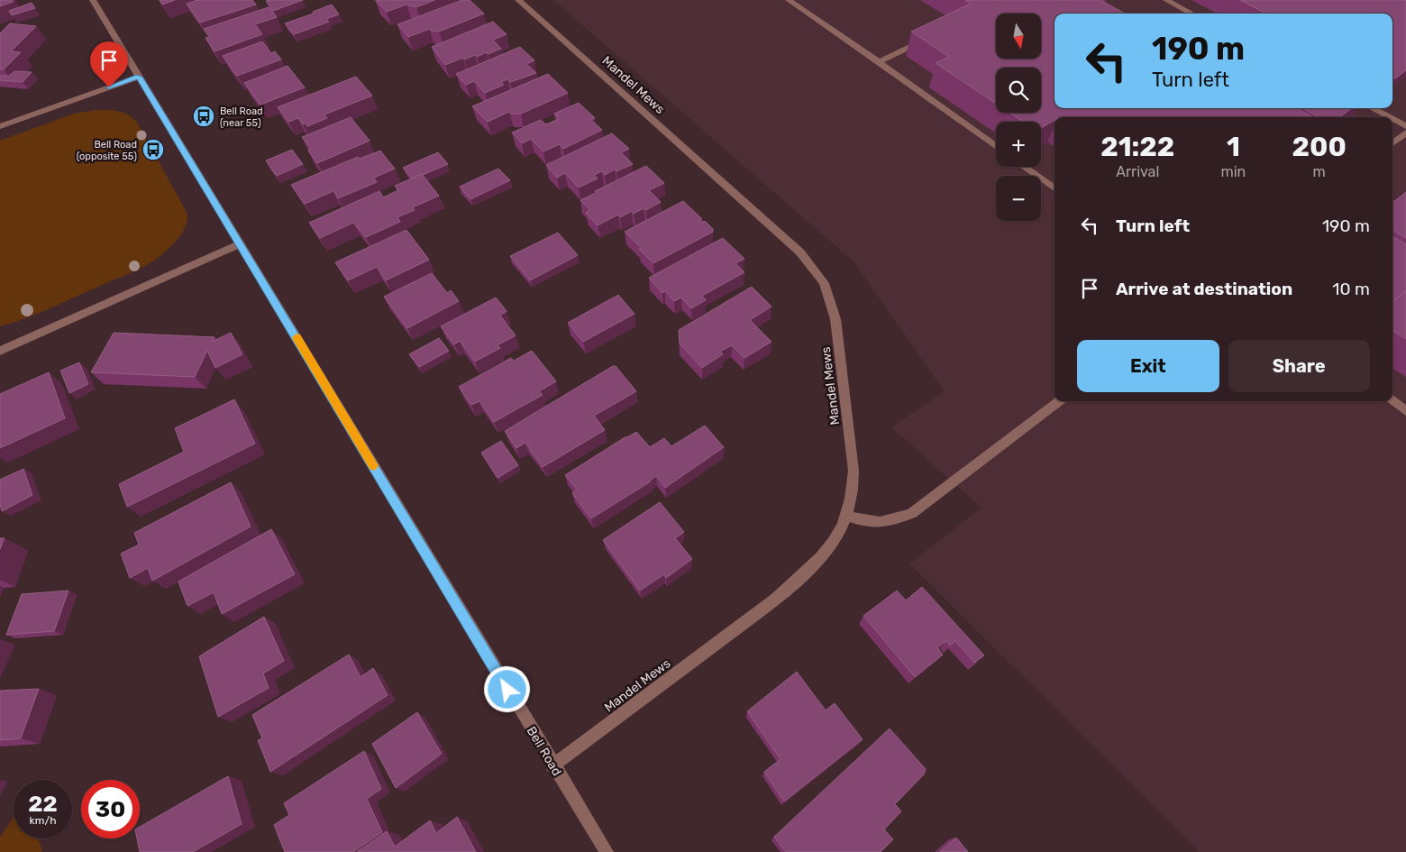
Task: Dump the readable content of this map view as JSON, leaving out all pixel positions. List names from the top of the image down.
{
  "streets": {
    "street": ["Mandel Mews", "Bell Road"]
  },
  "crossings": [
    ["Mandel Mews", "Bell Road"]
  ],
  "places": {
    "bus stop": ["Bell Road (near 55)", "Bell Road (opposite 55)"]
  },
  "north": "bottom",
  "page": {
    "map_buttons": ["+", "−"],
    "turn": ["190 m", "Turn left"],
    "eta": [
      "21:22",
      "Arrival",
      "1",
      "min",
      "200",
      "m"
    ],
    "list": [
      {
        "name": "Turn left",
        "value": "190 m"
      },
      {
        "name": "Arrive at destination",
        "value": "10 m"
      }
    ],
    "buttons": ["Exit", "Share"],
    "speed": "22 km/h",
    "limit": "30"
  }
}
